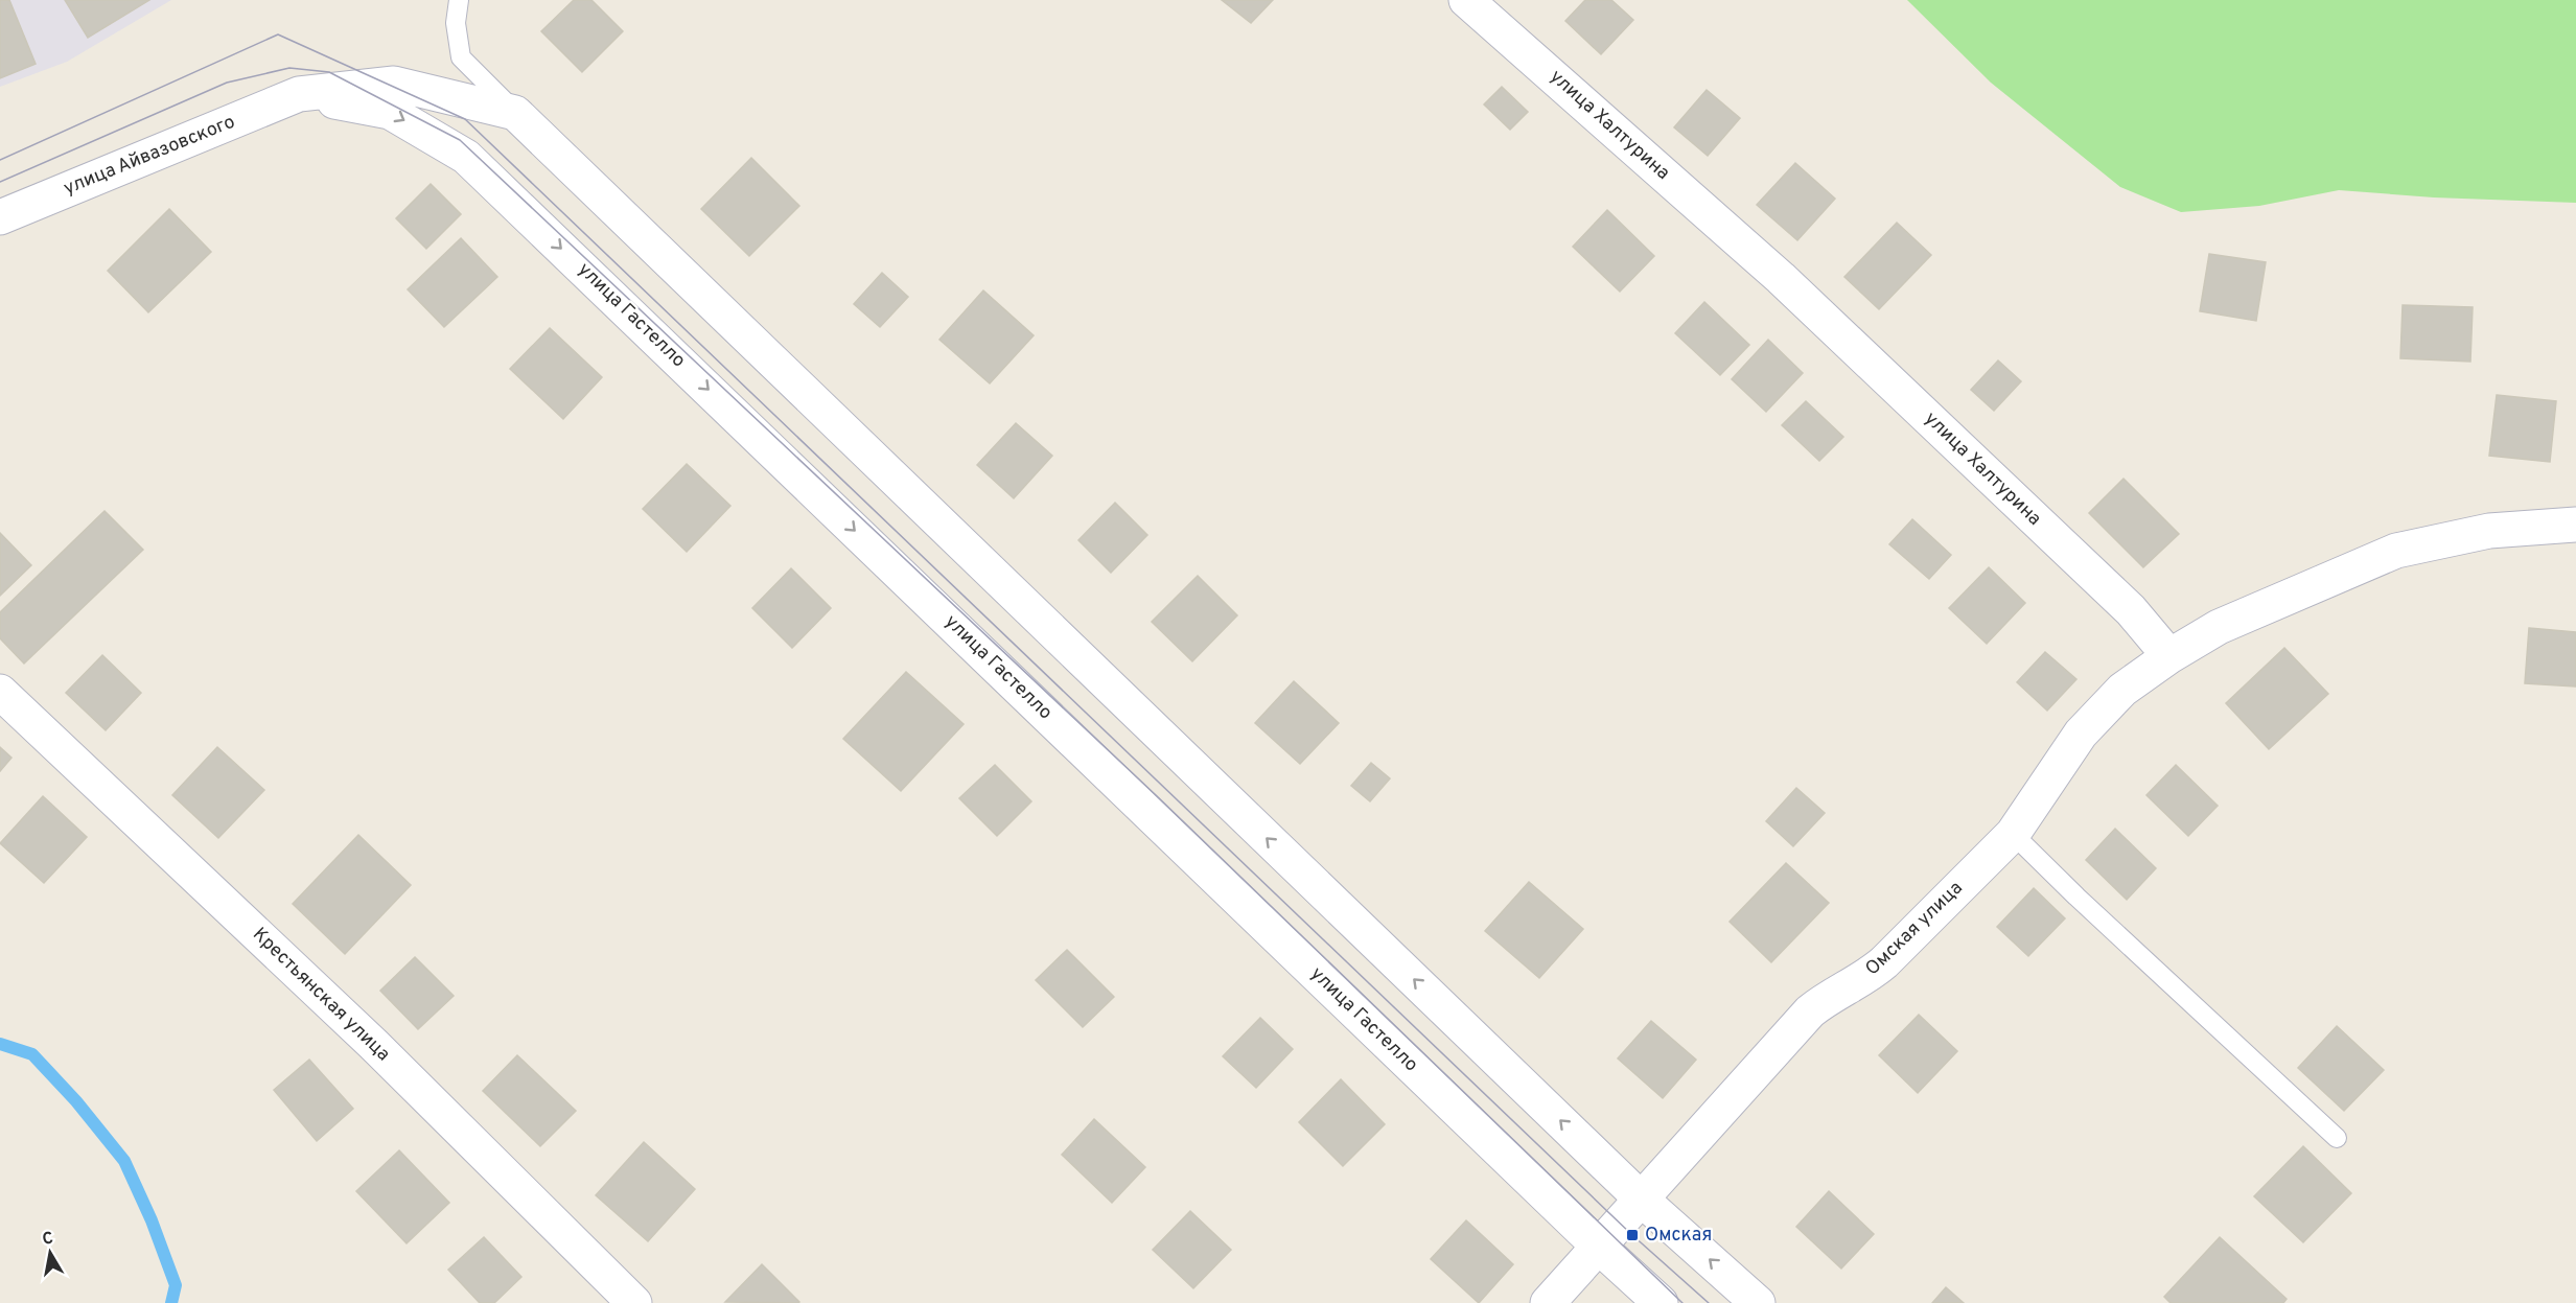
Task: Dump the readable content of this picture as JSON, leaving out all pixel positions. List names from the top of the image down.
{
  "streets": {
    "street": [
      "улица Халтурина",
      "улица Айвазовского",
      "улица Гастелло",
      "Омская улица",
      "Крестьянская улица"
    ]
  },
  "crossings": [
    ["улица Халтурина", "Омская улица"],
    ["улица Айвазовского", "улица Гастелло"],
    ["улица Гастелло", "Омская улица"]
  ],
  "places": {
    "transit": ["Омская"]
  },
  "north": "top"
}
